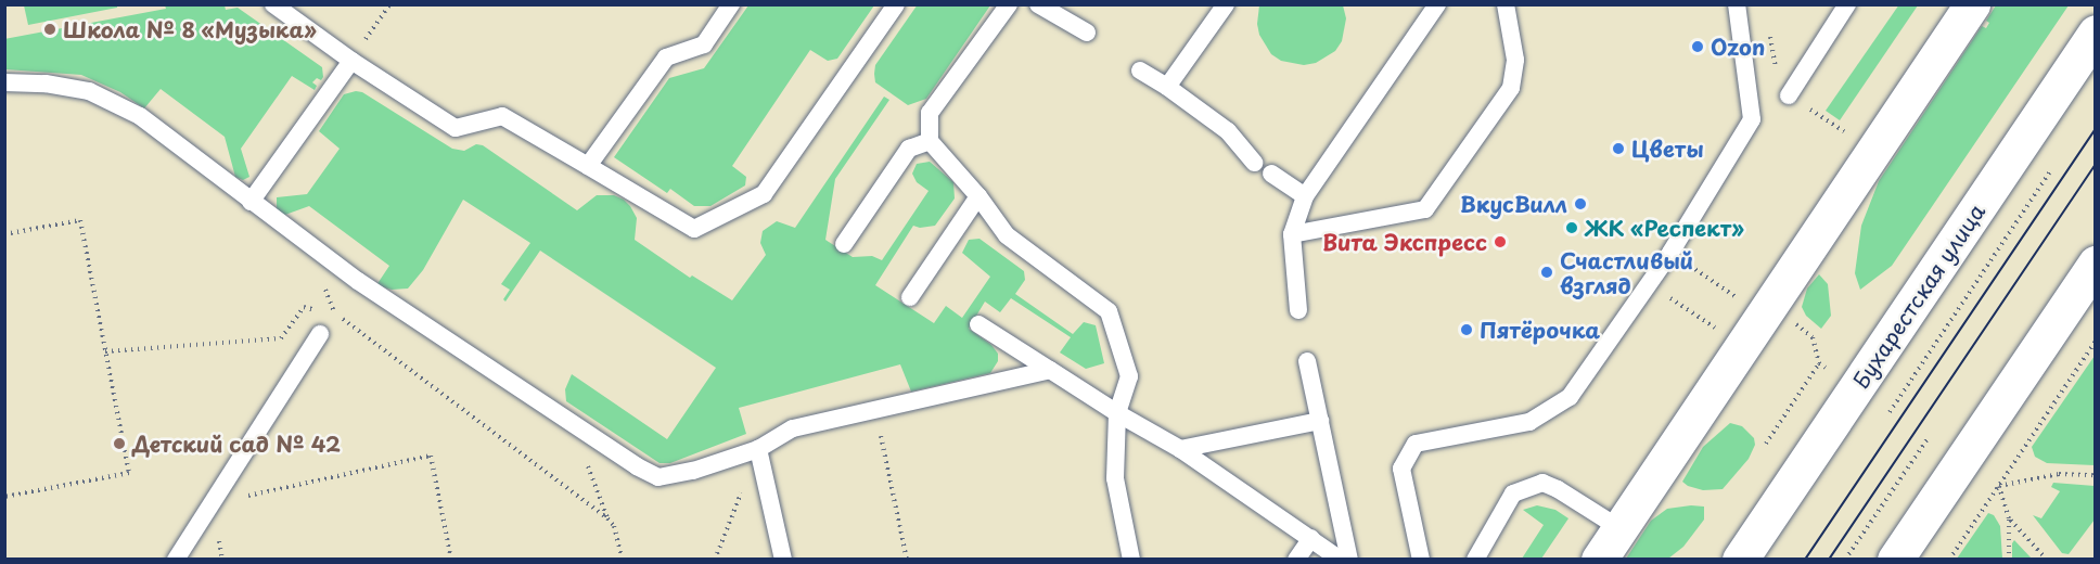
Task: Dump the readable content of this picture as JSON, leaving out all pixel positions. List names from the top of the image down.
{
  "streets": {
    "main road": ["Бухарестская улица"]
  },
  "places": [
    "Школа № 8 «Музыка»",
    "Ozon",
    "Цветы",
    "ВкусВилл",
    "ЖК «Респект»",
    "Вита Экспресс",
    "Счастливый взгляд",
    "Пятёрочка",
    "Детский сад № 42"
  ]
}
